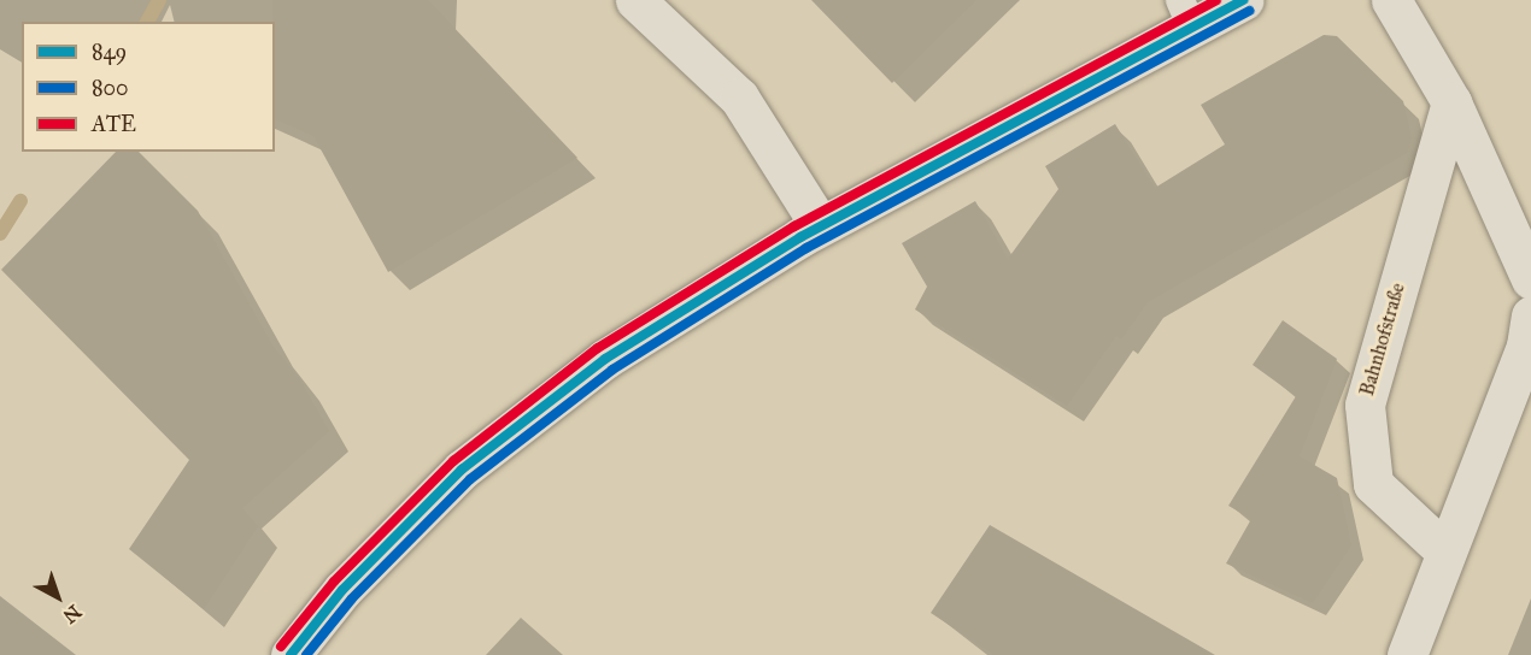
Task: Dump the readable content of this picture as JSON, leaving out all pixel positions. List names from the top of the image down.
{
  "streets": {
    "street": ["Bahnhofstraße"]
  },
  "lines": ["transit line 849", "transit line ATE", "transit line 800"],
  "legend": ["849", "800", "ATE"],
  "north": "bottom right"
}
